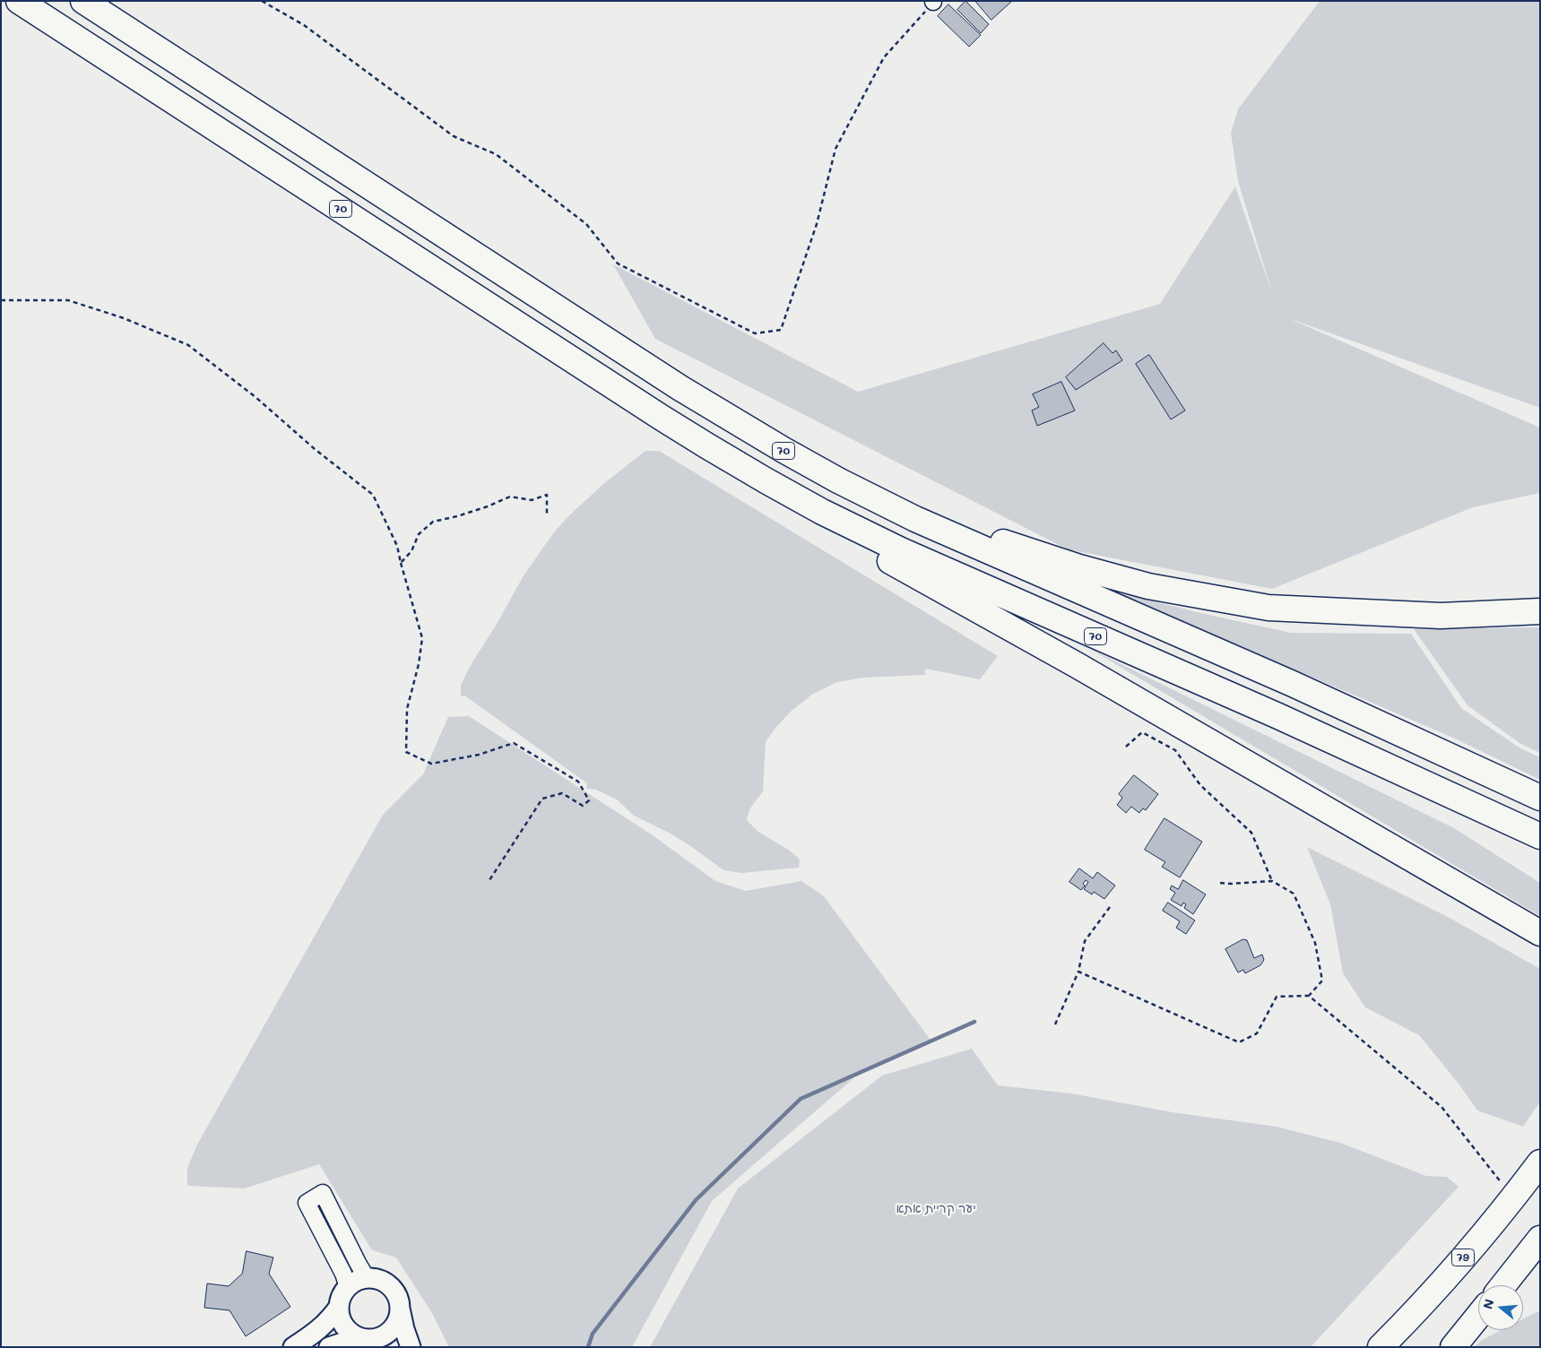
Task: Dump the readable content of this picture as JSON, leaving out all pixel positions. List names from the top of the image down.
{
  "streets": {
    "highway": ["70", "79"]
  },
  "parks": ["יער קריית אתא"],
  "north": "left"
}
